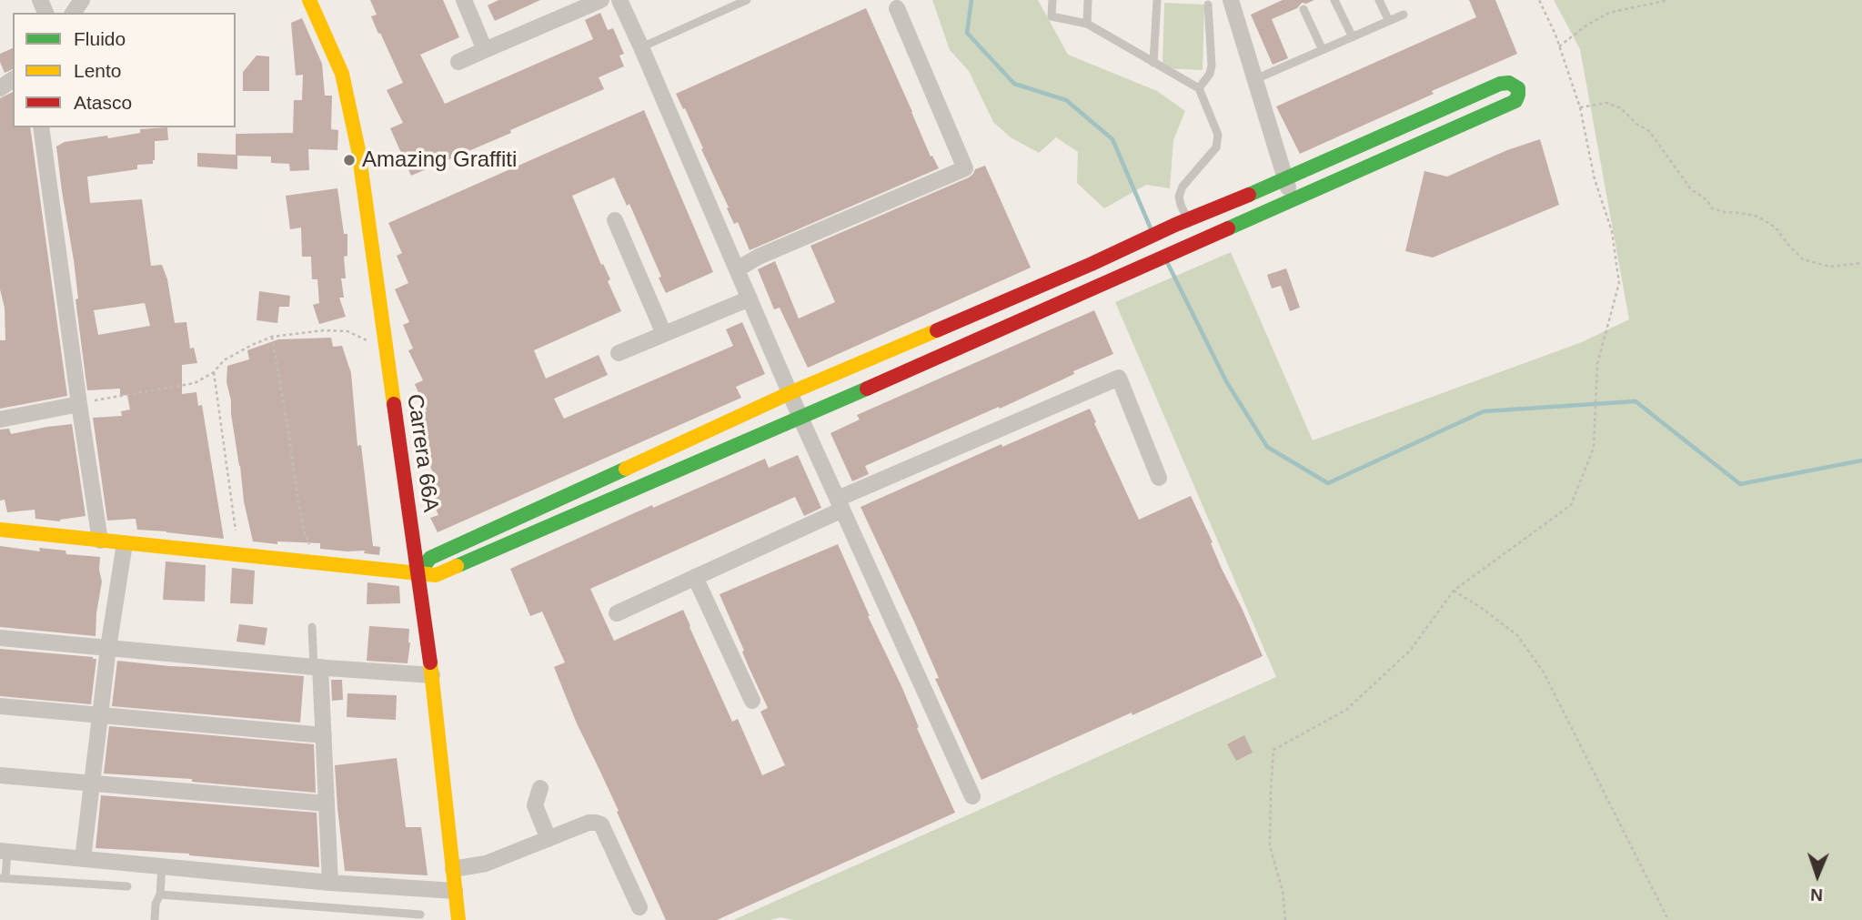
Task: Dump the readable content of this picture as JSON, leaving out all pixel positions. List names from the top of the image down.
{
  "streets": {
    "street": ["Carrera 66A"]
  },
  "places": ["Amazing Graffiti"],
  "legend": ["Fluido", "Lento", "Atasco"],
  "north": "bottom"
}
